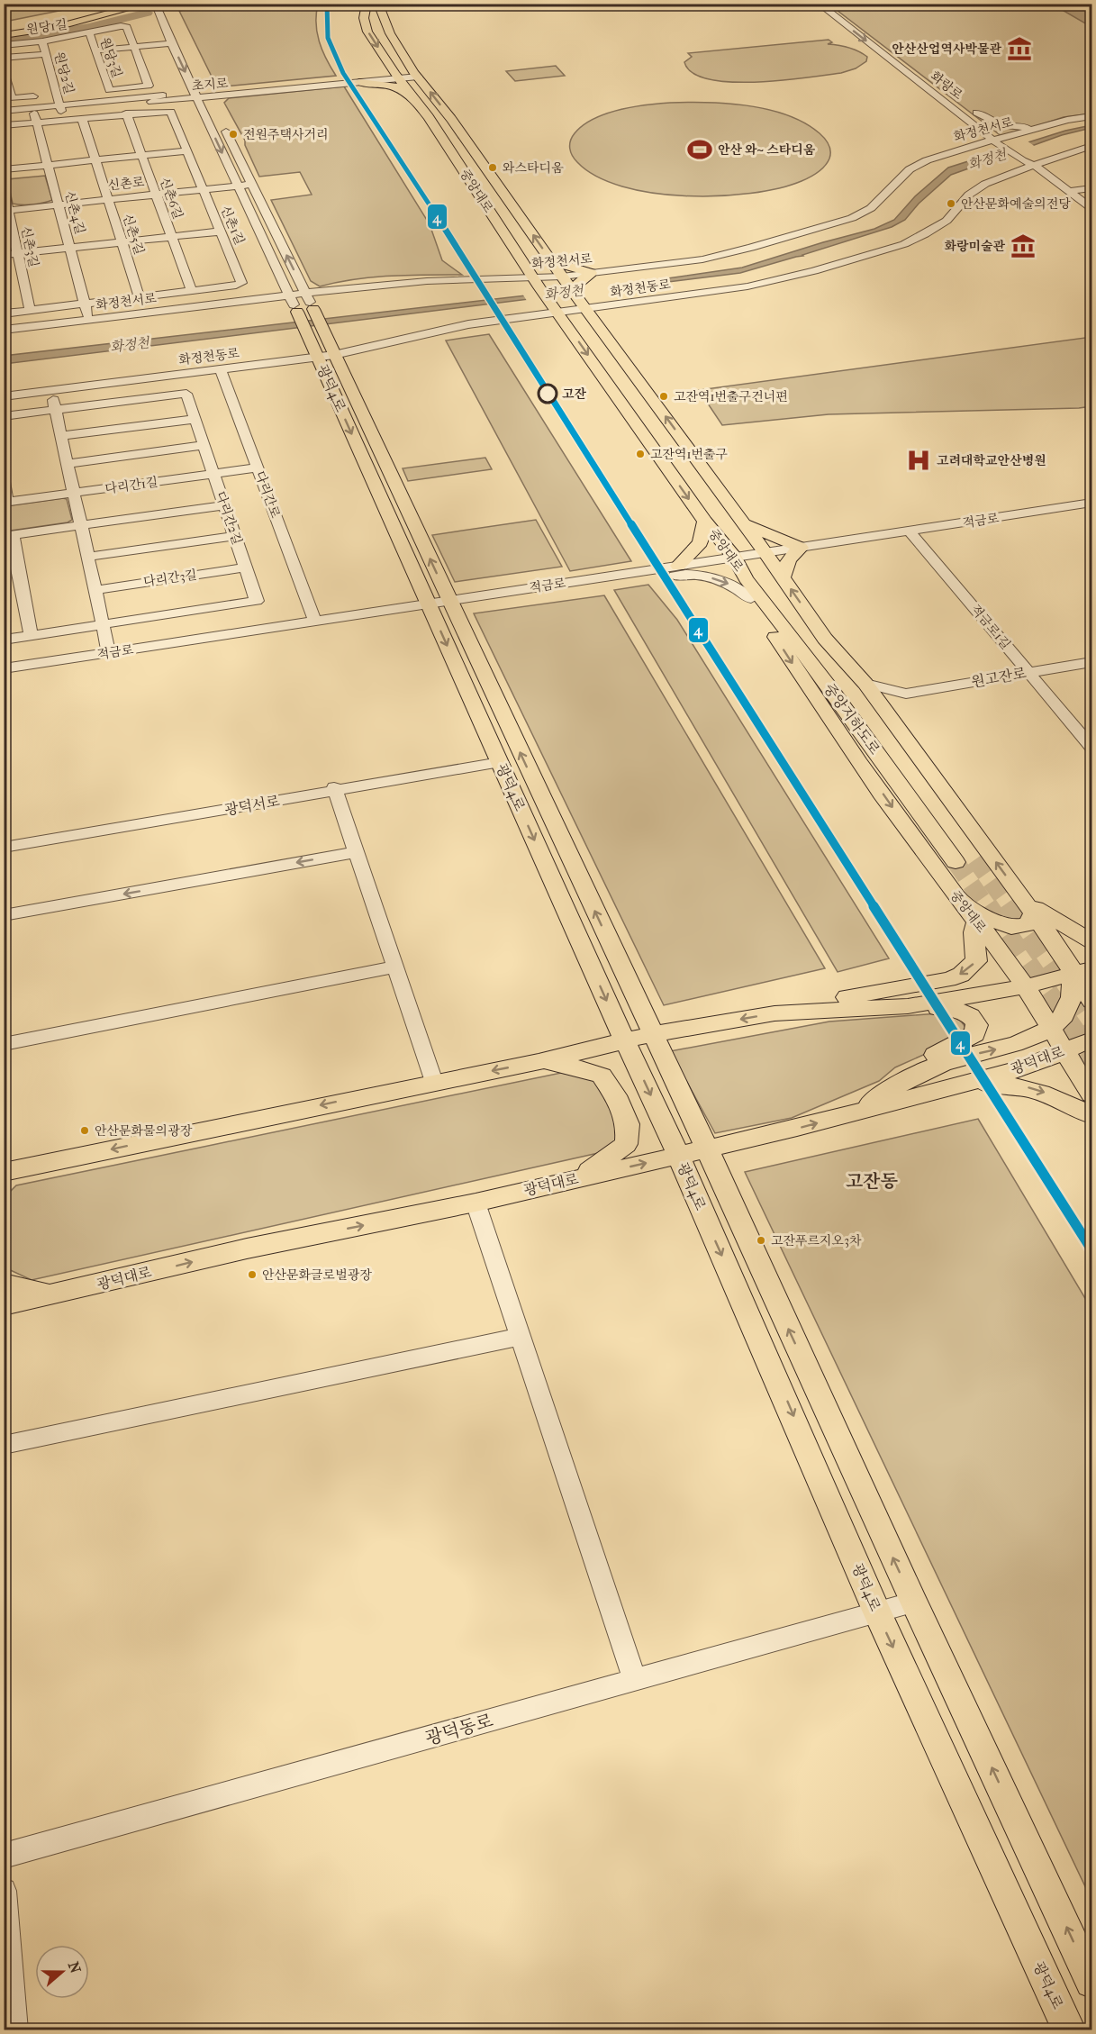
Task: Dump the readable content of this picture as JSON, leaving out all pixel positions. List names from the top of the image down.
{
  "streets": {
    "main road": [
      "중앙대로",
      "광덕4로",
      "중앙지하도로",
      "광덕대로"
    ],
    "street": [
      "원당1길",
      "원당3길",
      "원당2길",
      "초지로",
      "화랑로",
      "화정천서로",
      "신촌로",
      "신촌6길",
      "신촌4길",
      "신촌1길",
      "신촌5길",
      "신촌3길",
      "화정천동로",
      "다리간1길",
      "다리간로",
      "다리간2길",
      "적금로",
      "다리간3길",
      "적금로1길",
      "원고잔로",
      "광덕서로",
      "광덕동로"
    ]
  },
  "crossings": [
    ["원당1길", "원당3길"],
    ["원당1길", "원당2길"],
    ["원당2길", "초지로"],
    ["초지로", "중앙대로"],
    ["초지로", "신촌4길"],
    ["초지로", "신촌1길"],
    ["화랑로", "화정천서로"],
    ["화랑로", "화정천동로"],
    ["화정천서로", "중앙대로"],
    ["화정천서로", "신촌4길"],
    ["신촌로", "신촌6길"],
    ["신촌로", "신촌4길"],
    ["신촌로", "신촌1길"],
    ["신촌로", "신촌5길"],
    ["신촌로", "신촌3길"],
    ["중앙대로", "화정천동로"],
    ["중앙대로", "적금로"],
    ["중앙대로", "중앙지하도로"],
    ["중앙대로", "광덕대로"],
    ["신촌6길", "신촌1길"],
    ["신촌4길", "신촌1길"],
    ["신촌1길", "신촌5길"],
    ["신촌1길", "신촌3길"],
    ["화정천동로", "광덕4로"],
    ["화정천동로", "다리간로"],
    ["광덕4로", "적금로"],
    ["광덕4로", "광덕서로"],
    ["광덕4로", "광덕대로"],
    ["광덕4로", "광덕동로"],
    ["다리간1길", "다리간로"],
    ["다리간1길", "다리간2길"],
    ["다리간로", "적금로"],
    ["다리간2길", "다리간3길"],
    ["적금로", "적금로1길"],
    ["적금로1길", "원고잔로"]
  ],
  "districts": ["고잔동"],
  "water": ["화정천"],
  "places": {
    "museum": ["안산산업역사박물관", "화랑미술관"],
    "other": [
      "전원주택사거리",
      "와스타디움",
      "안산문화예술의전당",
      "고잔",
      "고잔역1번출구건너편",
      "고잔역1번출구",
      "안산문화물의광장",
      "고잔푸르지오3차",
      "안산문화글로벌광장"
    ],
    "sports": ["안산 와~ 스타디움"],
    "hospital": ["고려대학교안산병원"]
  },
  "lines": ["transit line 4"],
  "north": "right"
}
